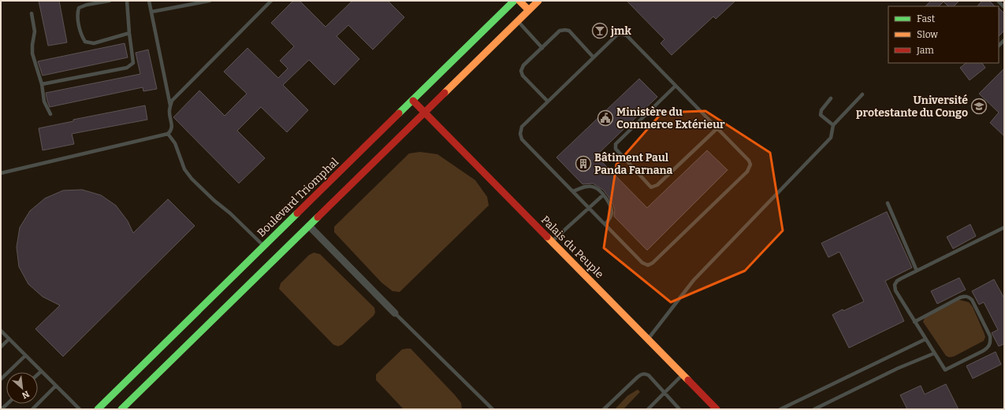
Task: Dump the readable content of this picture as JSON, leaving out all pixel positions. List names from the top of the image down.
{
  "streets": {
    "main road": ["Boulevard Triomphal", "Palais du Peuple"]
  },
  "crossings": [
    ["Boulevard Triomphal", "Palais du Peuple"]
  ],
  "places": {
    "bar": ["jmk"],
    "school or university": ["Université protestante du Congo"],
    "public building": ["Ministère du Commerce Extérieur"],
    "building": ["Bâtiment Paul Panda Farnana"]
  },
  "legend": ["Fast", "Slow", "Jam"],
  "north": "bottom right"
}
